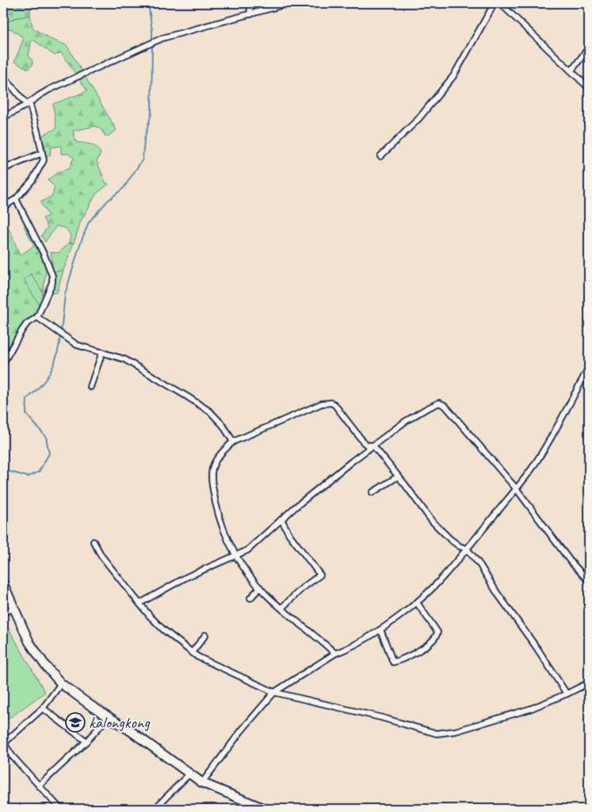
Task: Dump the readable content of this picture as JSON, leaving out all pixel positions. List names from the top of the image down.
{
  "places": {
    "school or university": ["kalongkong"]
  }
}
